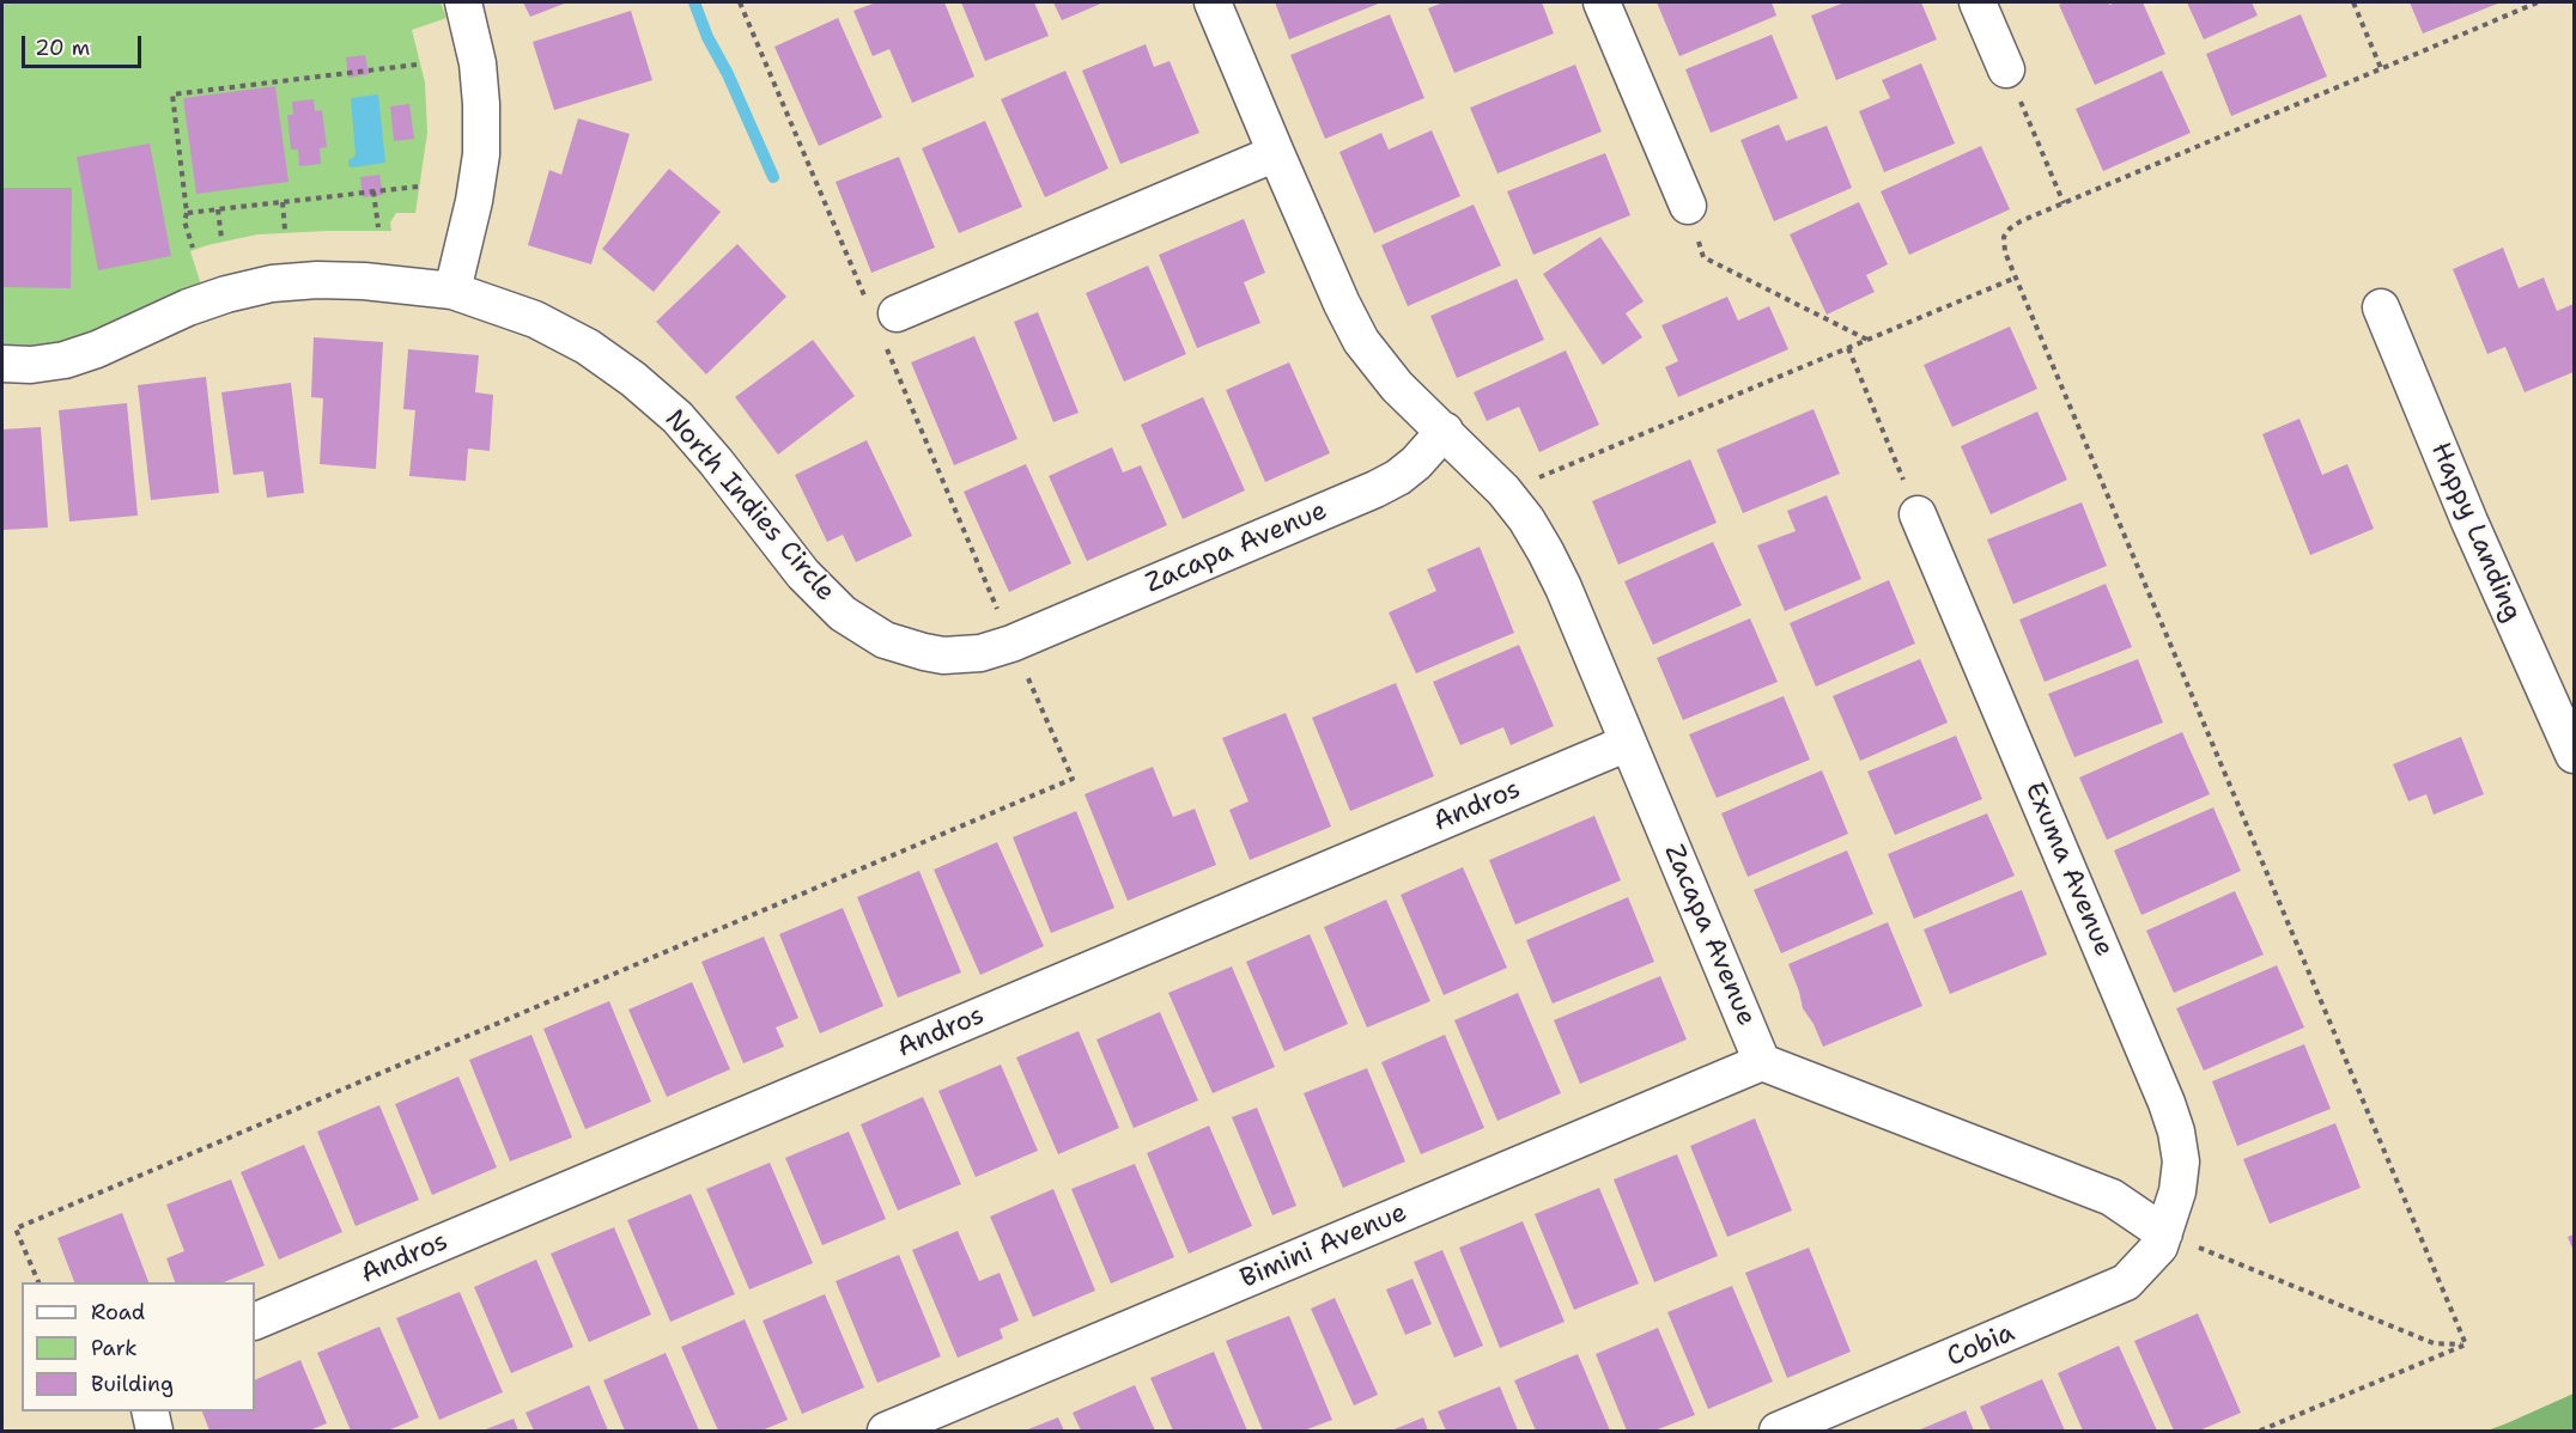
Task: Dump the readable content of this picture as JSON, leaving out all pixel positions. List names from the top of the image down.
{
  "streets": {
    "street": [
      "North Indies Circle",
      "Happy Landing",
      "Zacapa Avenue",
      "Andros",
      "Exuma Avenue",
      "Bimini Avenue",
      "Cobia"
    ]
  },
  "crossings": [
    ["North Indies Circle", "Zacapa Avenue"],
    ["Zacapa Avenue", "Andros"],
    ["Zacapa Avenue", "Bimini Avenue"],
    ["Exuma Avenue", "Cobia"]
  ],
  "legend": ["Road", "Park", "Building"],
  "scale_bar": "20 m"
}
